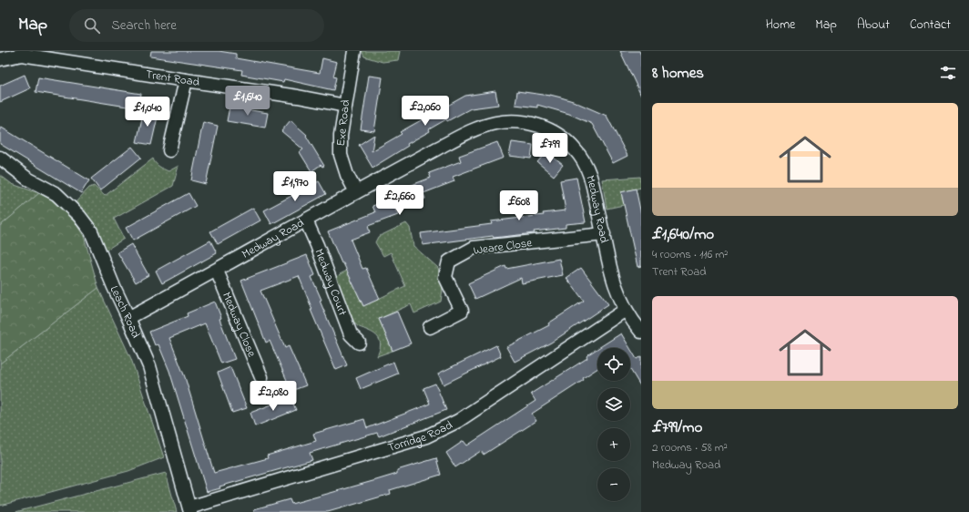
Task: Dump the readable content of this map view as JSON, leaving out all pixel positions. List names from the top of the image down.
{
  "streets": {
    "street": [
      "Trent Road",
      "Exe Road",
      "Medway Road",
      "Weare Close",
      "Medway Court",
      "Leach Road",
      "Medway Close",
      "Torridge Road"
    ]
  },
  "crossings": [
    ["Trent Road", "Exe Road"],
    ["Exe Road", "Medway Road"],
    ["Medway Road", "Weare Close"],
    ["Medway Road", "Medway Court"],
    ["Medway Road", "Leach Road"],
    ["Medway Road", "Medway Close"],
    ["Medway Road", "Torridge Road"],
    ["Leach Road", "Torridge Road"]
  ],
  "page": {
    "header": "Map",
    "search": "Search here",
    "nav": [
      "Home",
      "Map",
      "About",
      "Contact"
    ],
    "heading": "8 homes",
    "price": [
      "£1,640",
      "£2,060",
      "£1,040",
      "£799",
      "£1,970",
      "£2,660",
      "£608",
      "£2,080"
    ],
    "list": [
      {
        "name": "£1,640/mo",
        "note": "4 rooms · 116 m² · Trent Road"
      },
      {
        "name": "£799/mo",
        "note": "2 rooms · 58 m² · Medway Road"
      }
    ],
    "map_buttons": ["+", "−"]
  }
}
